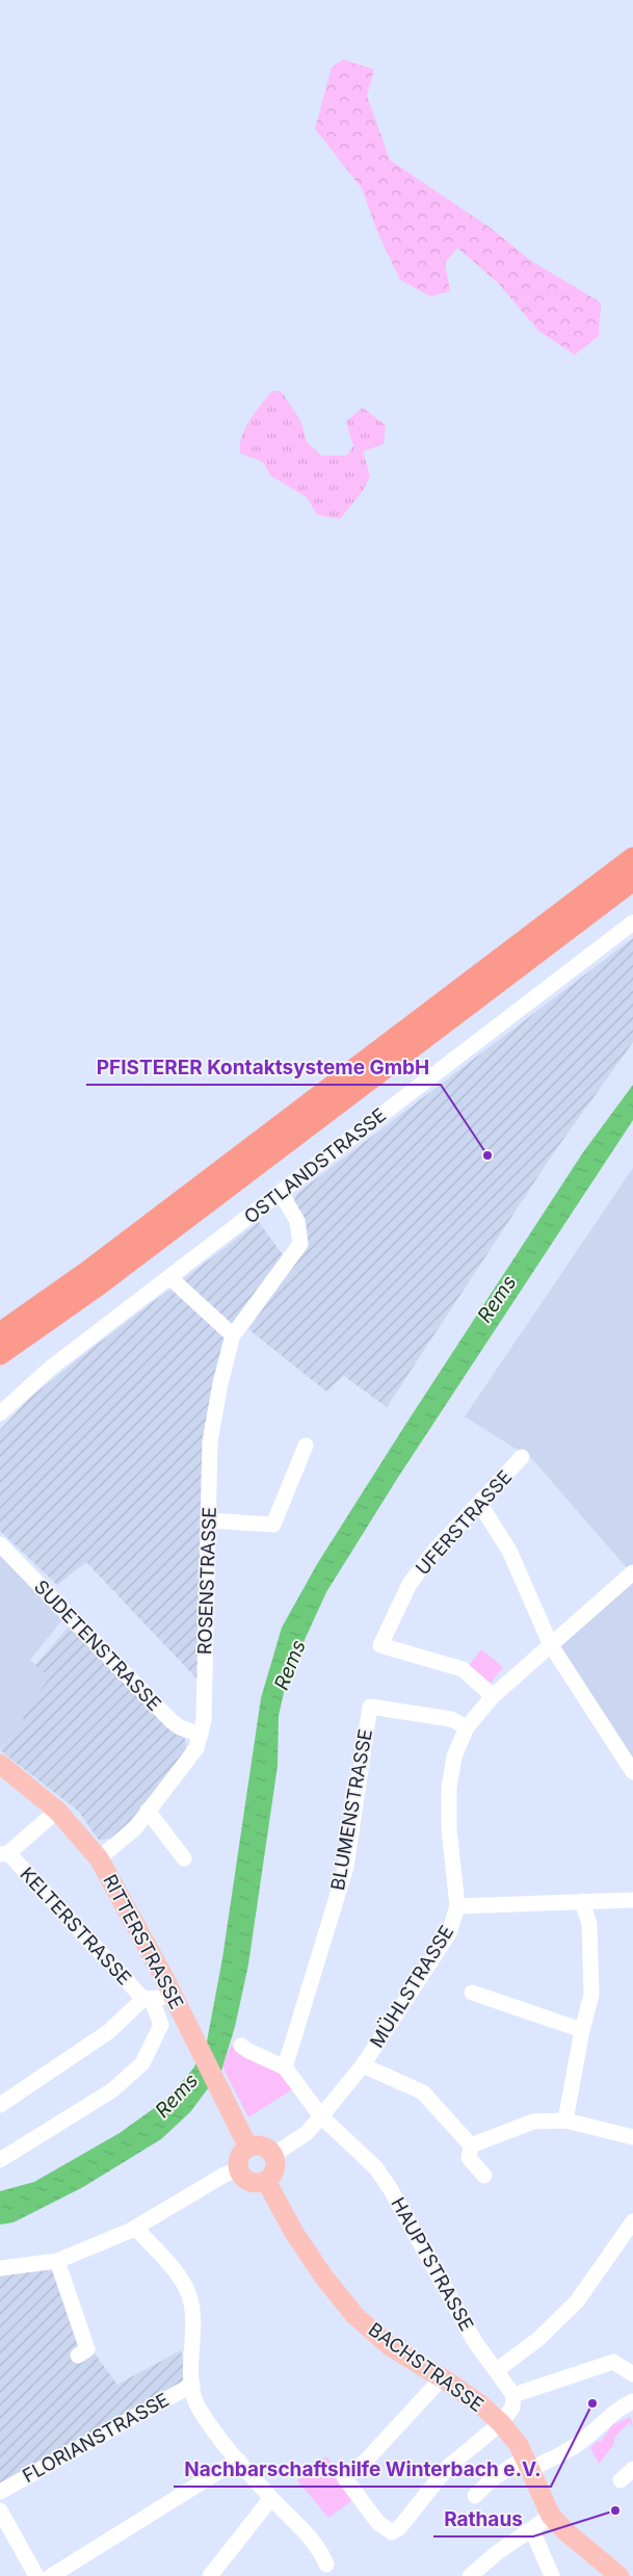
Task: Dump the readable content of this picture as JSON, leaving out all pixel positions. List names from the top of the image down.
{
  "streets": {
    "main road": ["RITTERSTRASSE", "BACHSTRASSE"],
    "street": [
      "OSTLANDSTRASSE",
      "UFERSTRASSE",
      "ROSENSTRASSE",
      "SUDETENSTRASSE",
      "BLUMENSTRASSE",
      "KELTERSTRASSE",
      "MÜHLSTRASSE",
      "HAUPTSTRASSE",
      "FLORIANSTRASSE"
    ]
  },
  "crossings": [
    ["OSTLANDSTRASSE", "ROSENSTRASSE"],
    ["UFERSTRASSE", "MÜHLSTRASSE"],
    ["ROSENSTRASSE", "SUDETENSTRASSE"],
    ["ROSENSTRASSE", "RITTERSTRASSE"],
    ["BLUMENSTRASSE", "MÜHLSTRASSE"],
    ["BLUMENSTRASSE", "HAUPTSTRASSE"],
    ["RITTERSTRASSE", "BACHSTRASSE"],
    ["MÜHLSTRASSE", "HAUPTSTRASSE"]
  ],
  "water": ["Rems"],
  "places": ["PFISTERER Kontaktsysteme GmbH", "Nachbarschaftshilfe Winterbach e.V.", "Rathaus"]
}
